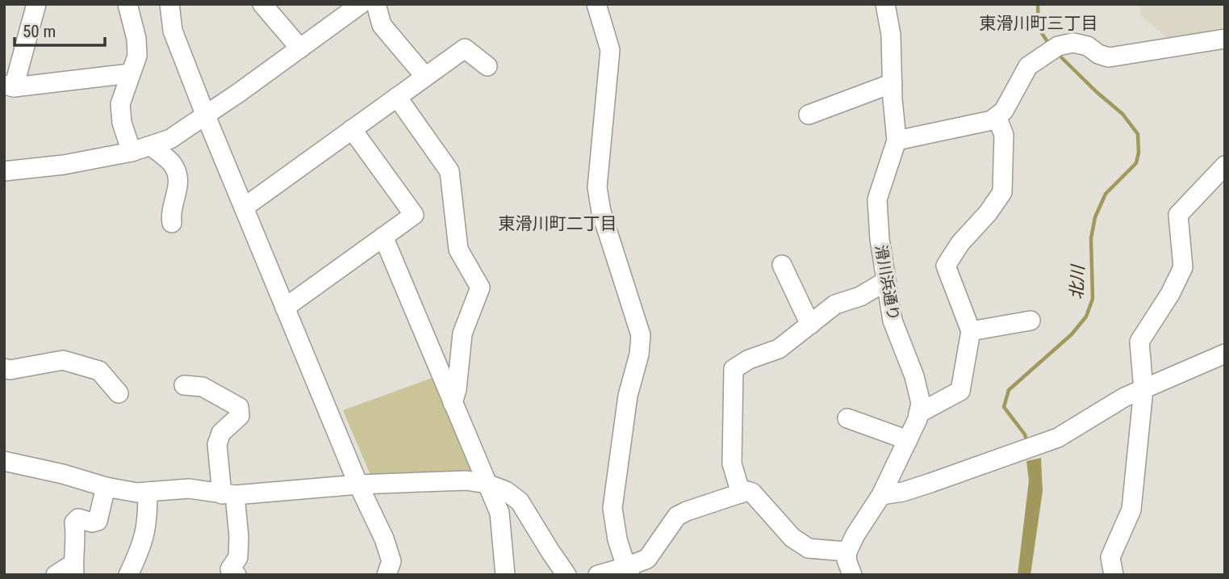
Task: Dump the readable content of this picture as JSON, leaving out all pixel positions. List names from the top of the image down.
{
  "streets": {
    "street": ["滑川浜通り"]
  },
  "districts": ["東滑川町三丁目", "東滑川町二丁目"],
  "water": ["北川"],
  "scale_bar": "50 m"
}
